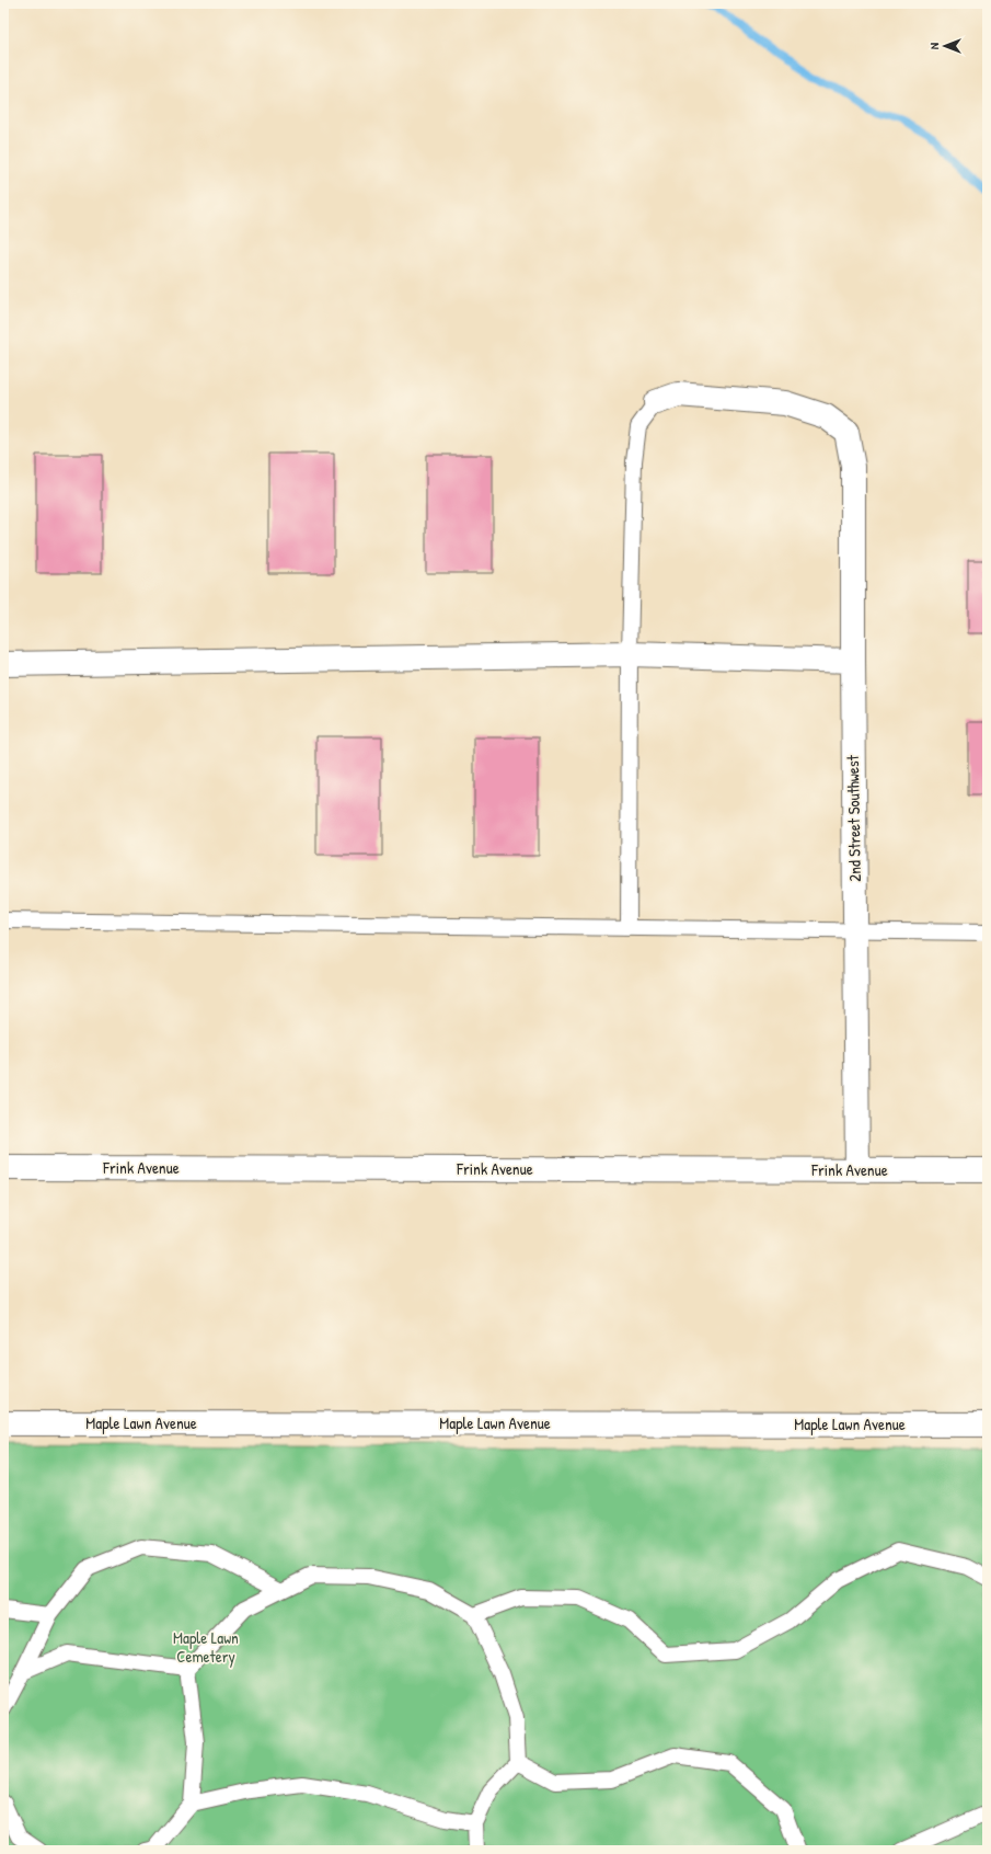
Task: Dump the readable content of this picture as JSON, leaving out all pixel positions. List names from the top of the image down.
{
  "streets": {
    "street": ["2nd Street Southwest", "Frink Avenue", "Maple Lawn Avenue"]
  },
  "crossings": [
    ["2nd Street Southwest", "Frink Avenue"]
  ],
  "parks": ["Maple Lawn Cemetery"],
  "north": "left"
}
